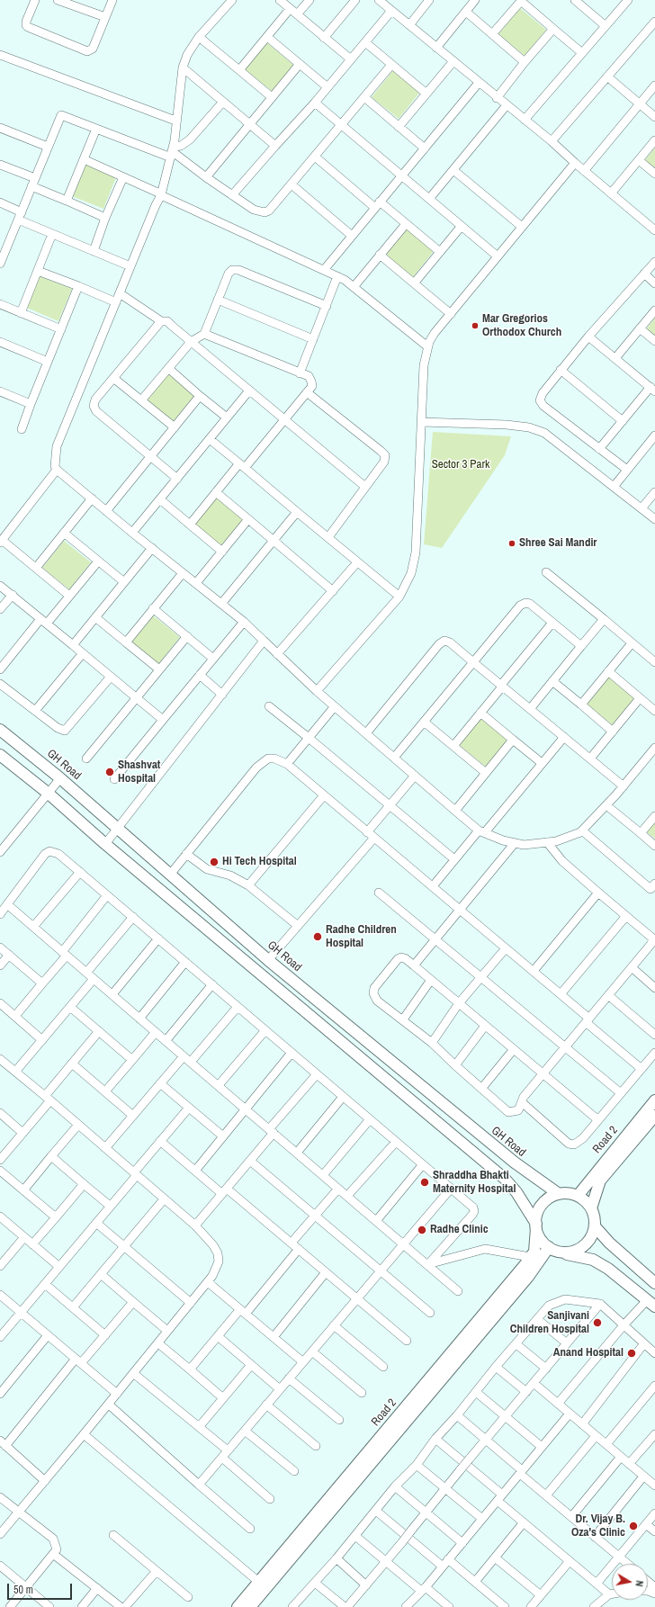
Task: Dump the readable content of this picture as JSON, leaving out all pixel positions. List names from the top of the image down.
{
  "streets": {
    "main road": ["GH Road", "Road 2"]
  },
  "crossings": [
    ["GH Road", "Road 2"]
  ],
  "parks": ["Sector 3 Park"],
  "places": [
    "Mar Gregorios Orthodox Church",
    "Shree Sai Mandir",
    "Shashvat Hospital",
    "Hi Tech Hospital",
    "Radhe Children Hospital",
    "Shraddha Bhakti Maternity Hospital",
    "Radhe Clinic",
    "Sanjivani Children Hospital",
    "Anand Hospital",
    "Dr. Vijay B. Oza's Clinic"
  ],
  "scale_bar": "50 m",
  "north": "right"
}
